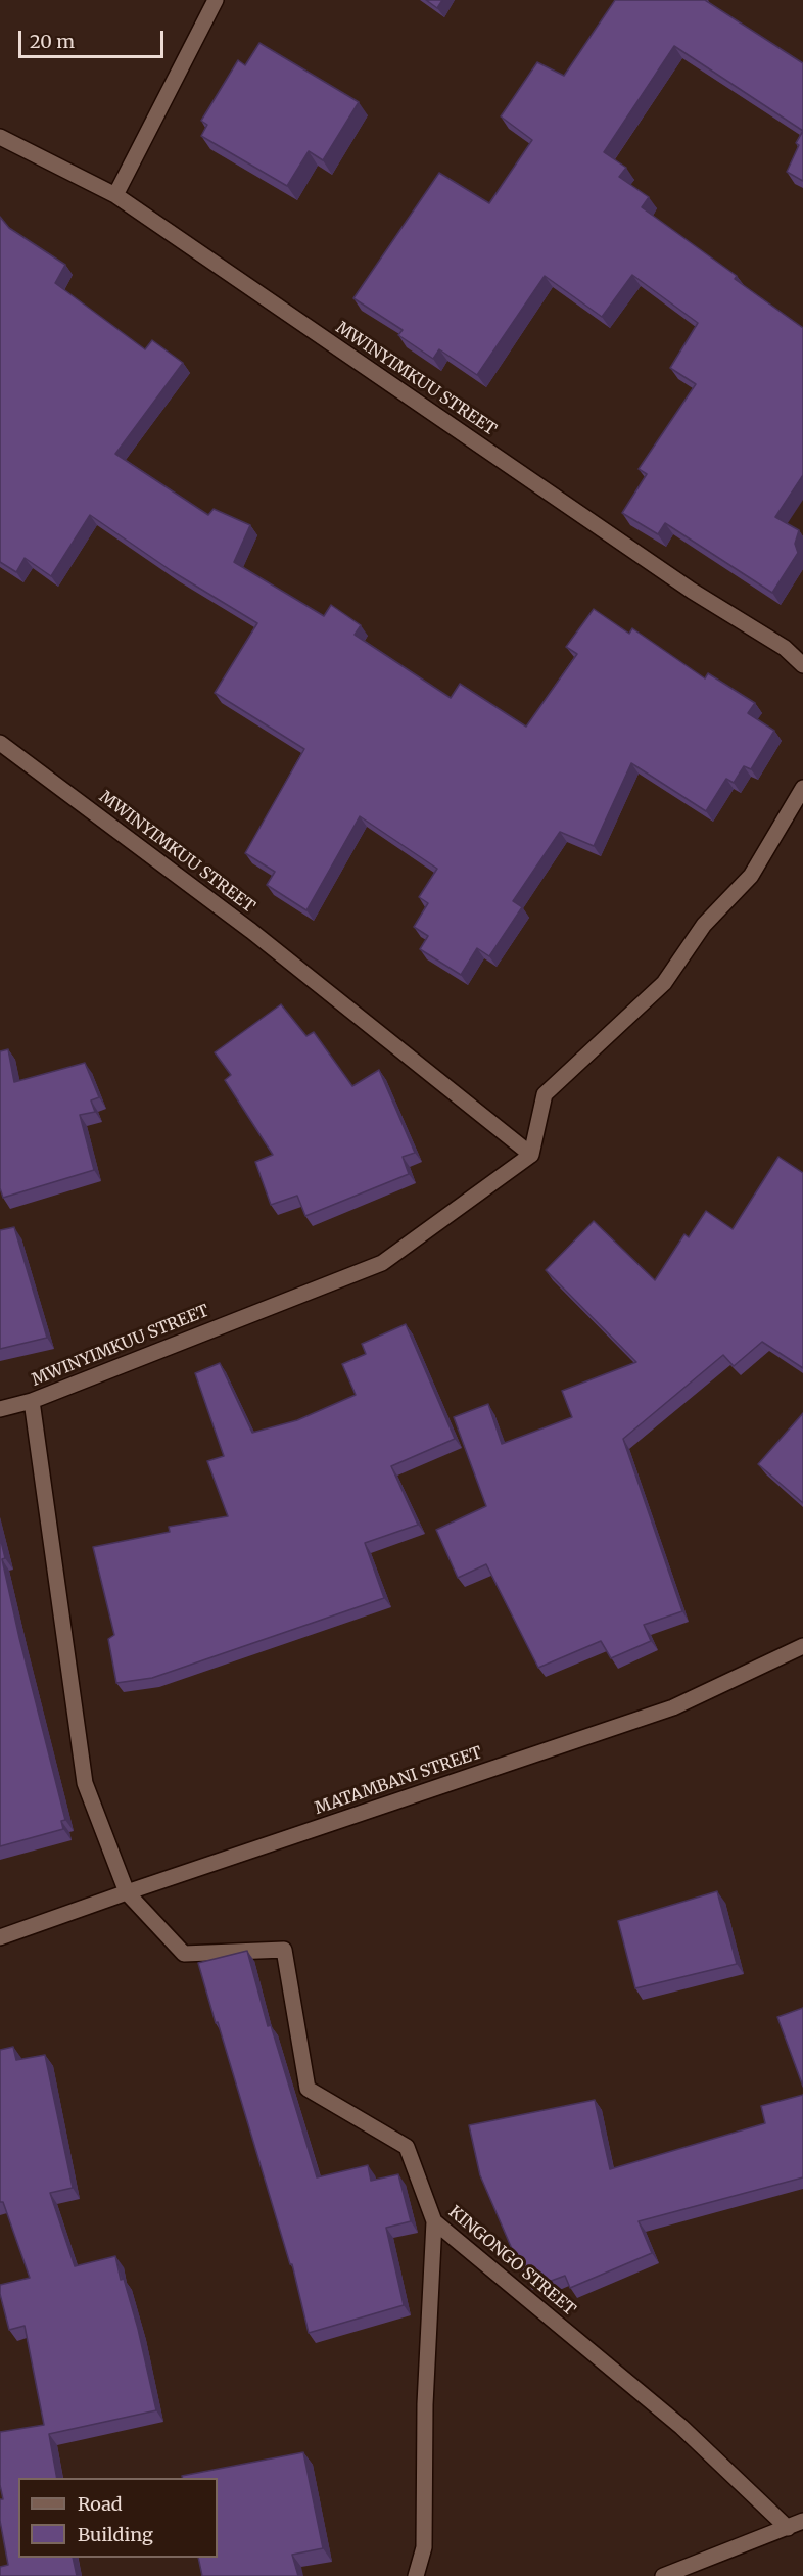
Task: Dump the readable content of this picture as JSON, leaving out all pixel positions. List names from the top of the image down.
{
  "streets": {
    "street": ["MWINYIMKUU STREET", "MATAMBANI STREET", "KINGONGO STREET"]
  },
  "crossings": [
    ["MWINYIMKUU STREET", "MATAMBANI STREET"],
    ["MWINYIMKUU STREET", "KINGONGO STREET"],
    ["MATAMBANI STREET", "KINGONGO STREET"]
  ],
  "legend": ["Road", "Building"],
  "scale_bar": "20 m"
}
